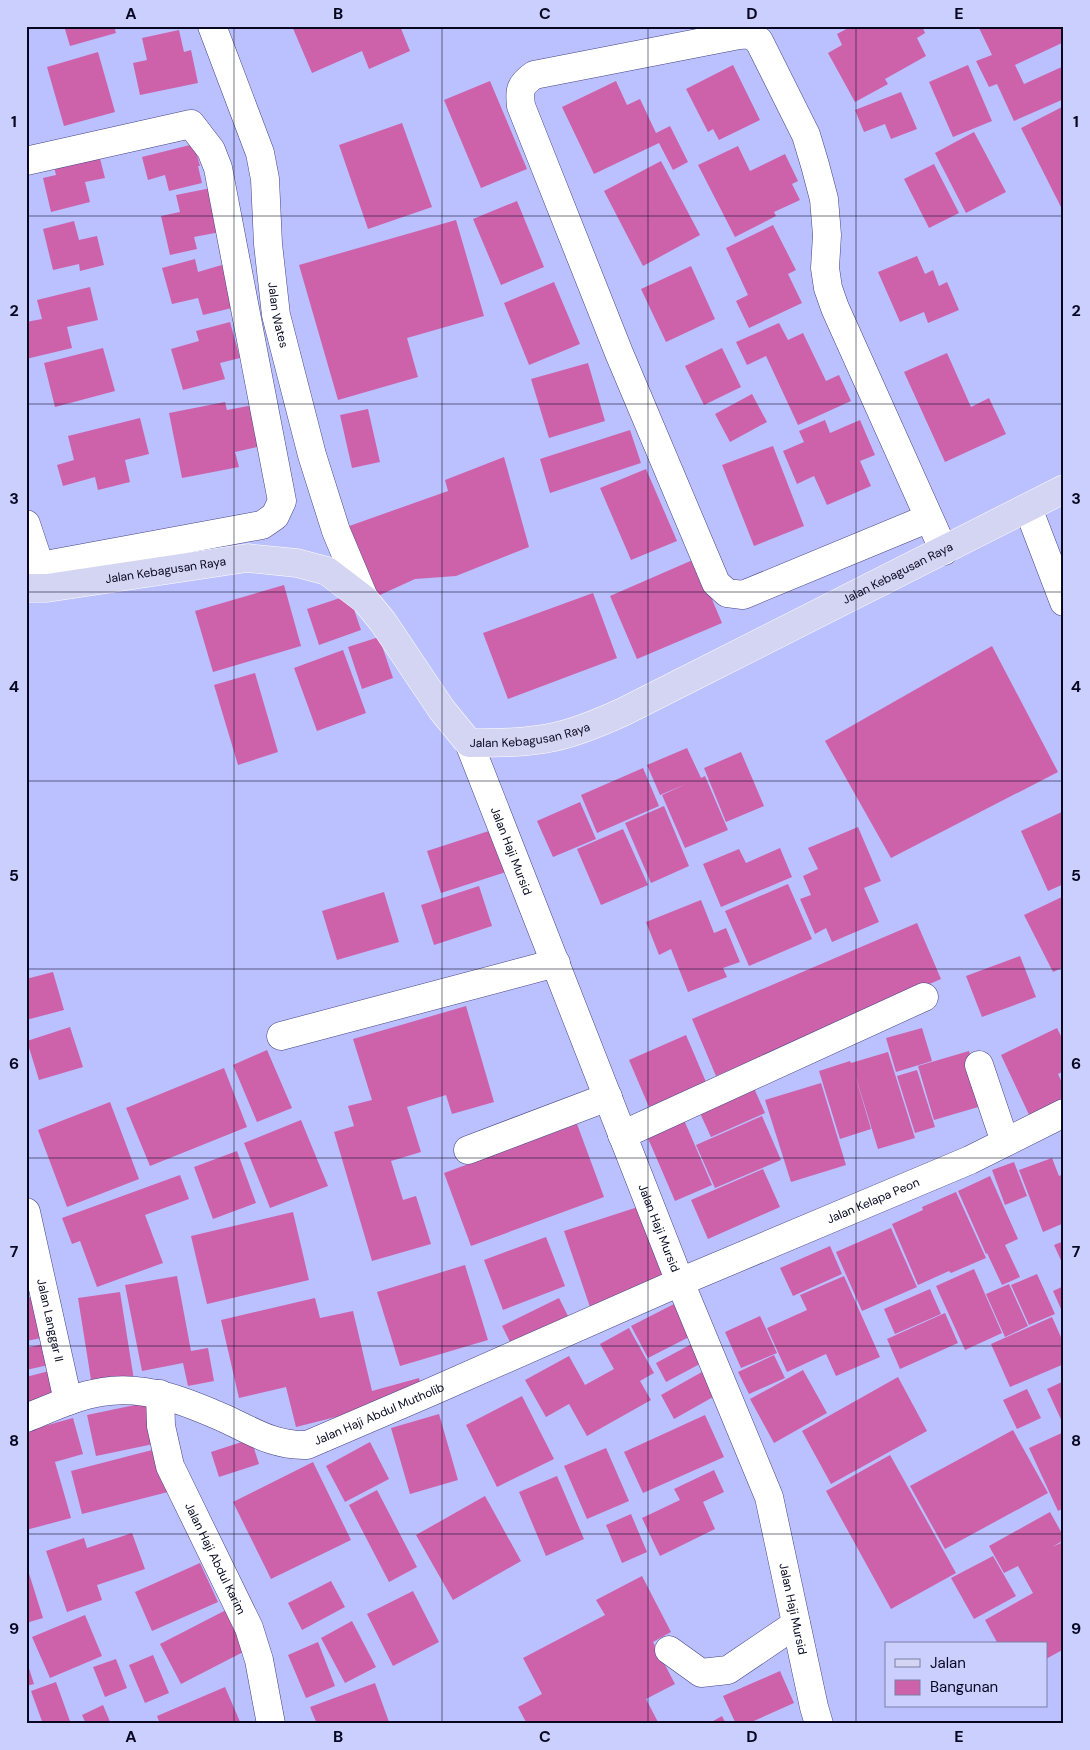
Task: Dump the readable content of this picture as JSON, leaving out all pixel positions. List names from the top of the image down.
{
  "streets": {
    "main road": ["Jalan Kebagusan Raya"],
    "street": [
      "Jalan Wates",
      "Jalan Haji Mursid",
      "Jalan Kelapa Peon",
      "Jalan Langgar II",
      "Jalan Haji Abdul Mutholib",
      "Jalan Haji Abdul Karim"
    ]
  },
  "crossings": [
    ["Jalan Wates", "Jalan Kebagusan Raya"],
    ["Jalan Kebagusan Raya", "Jalan Haji Mursid"],
    ["Jalan Haji Mursid", "Jalan Kelapa Peon"],
    ["Jalan Haji Mursid", "Jalan Haji Abdul Mutholib"],
    ["Jalan Kelapa Peon", "Jalan Haji Abdul Mutholib"],
    ["Jalan Langgar II", "Jalan Haji Abdul Mutholib"],
    ["Jalan Haji Abdul Mutholib", "Jalan Haji Abdul Karim"]
  ],
  "legend": ["Jalan", "Bangunan"],
  "grid": {
    "columns": [
      "A",
      "B",
      "C",
      "D",
      "E"
    ],
    "rows": [
      "1",
      "2",
      "3",
      "4",
      "5",
      "6",
      "7",
      "8",
      "9"
    ]
  }
}
